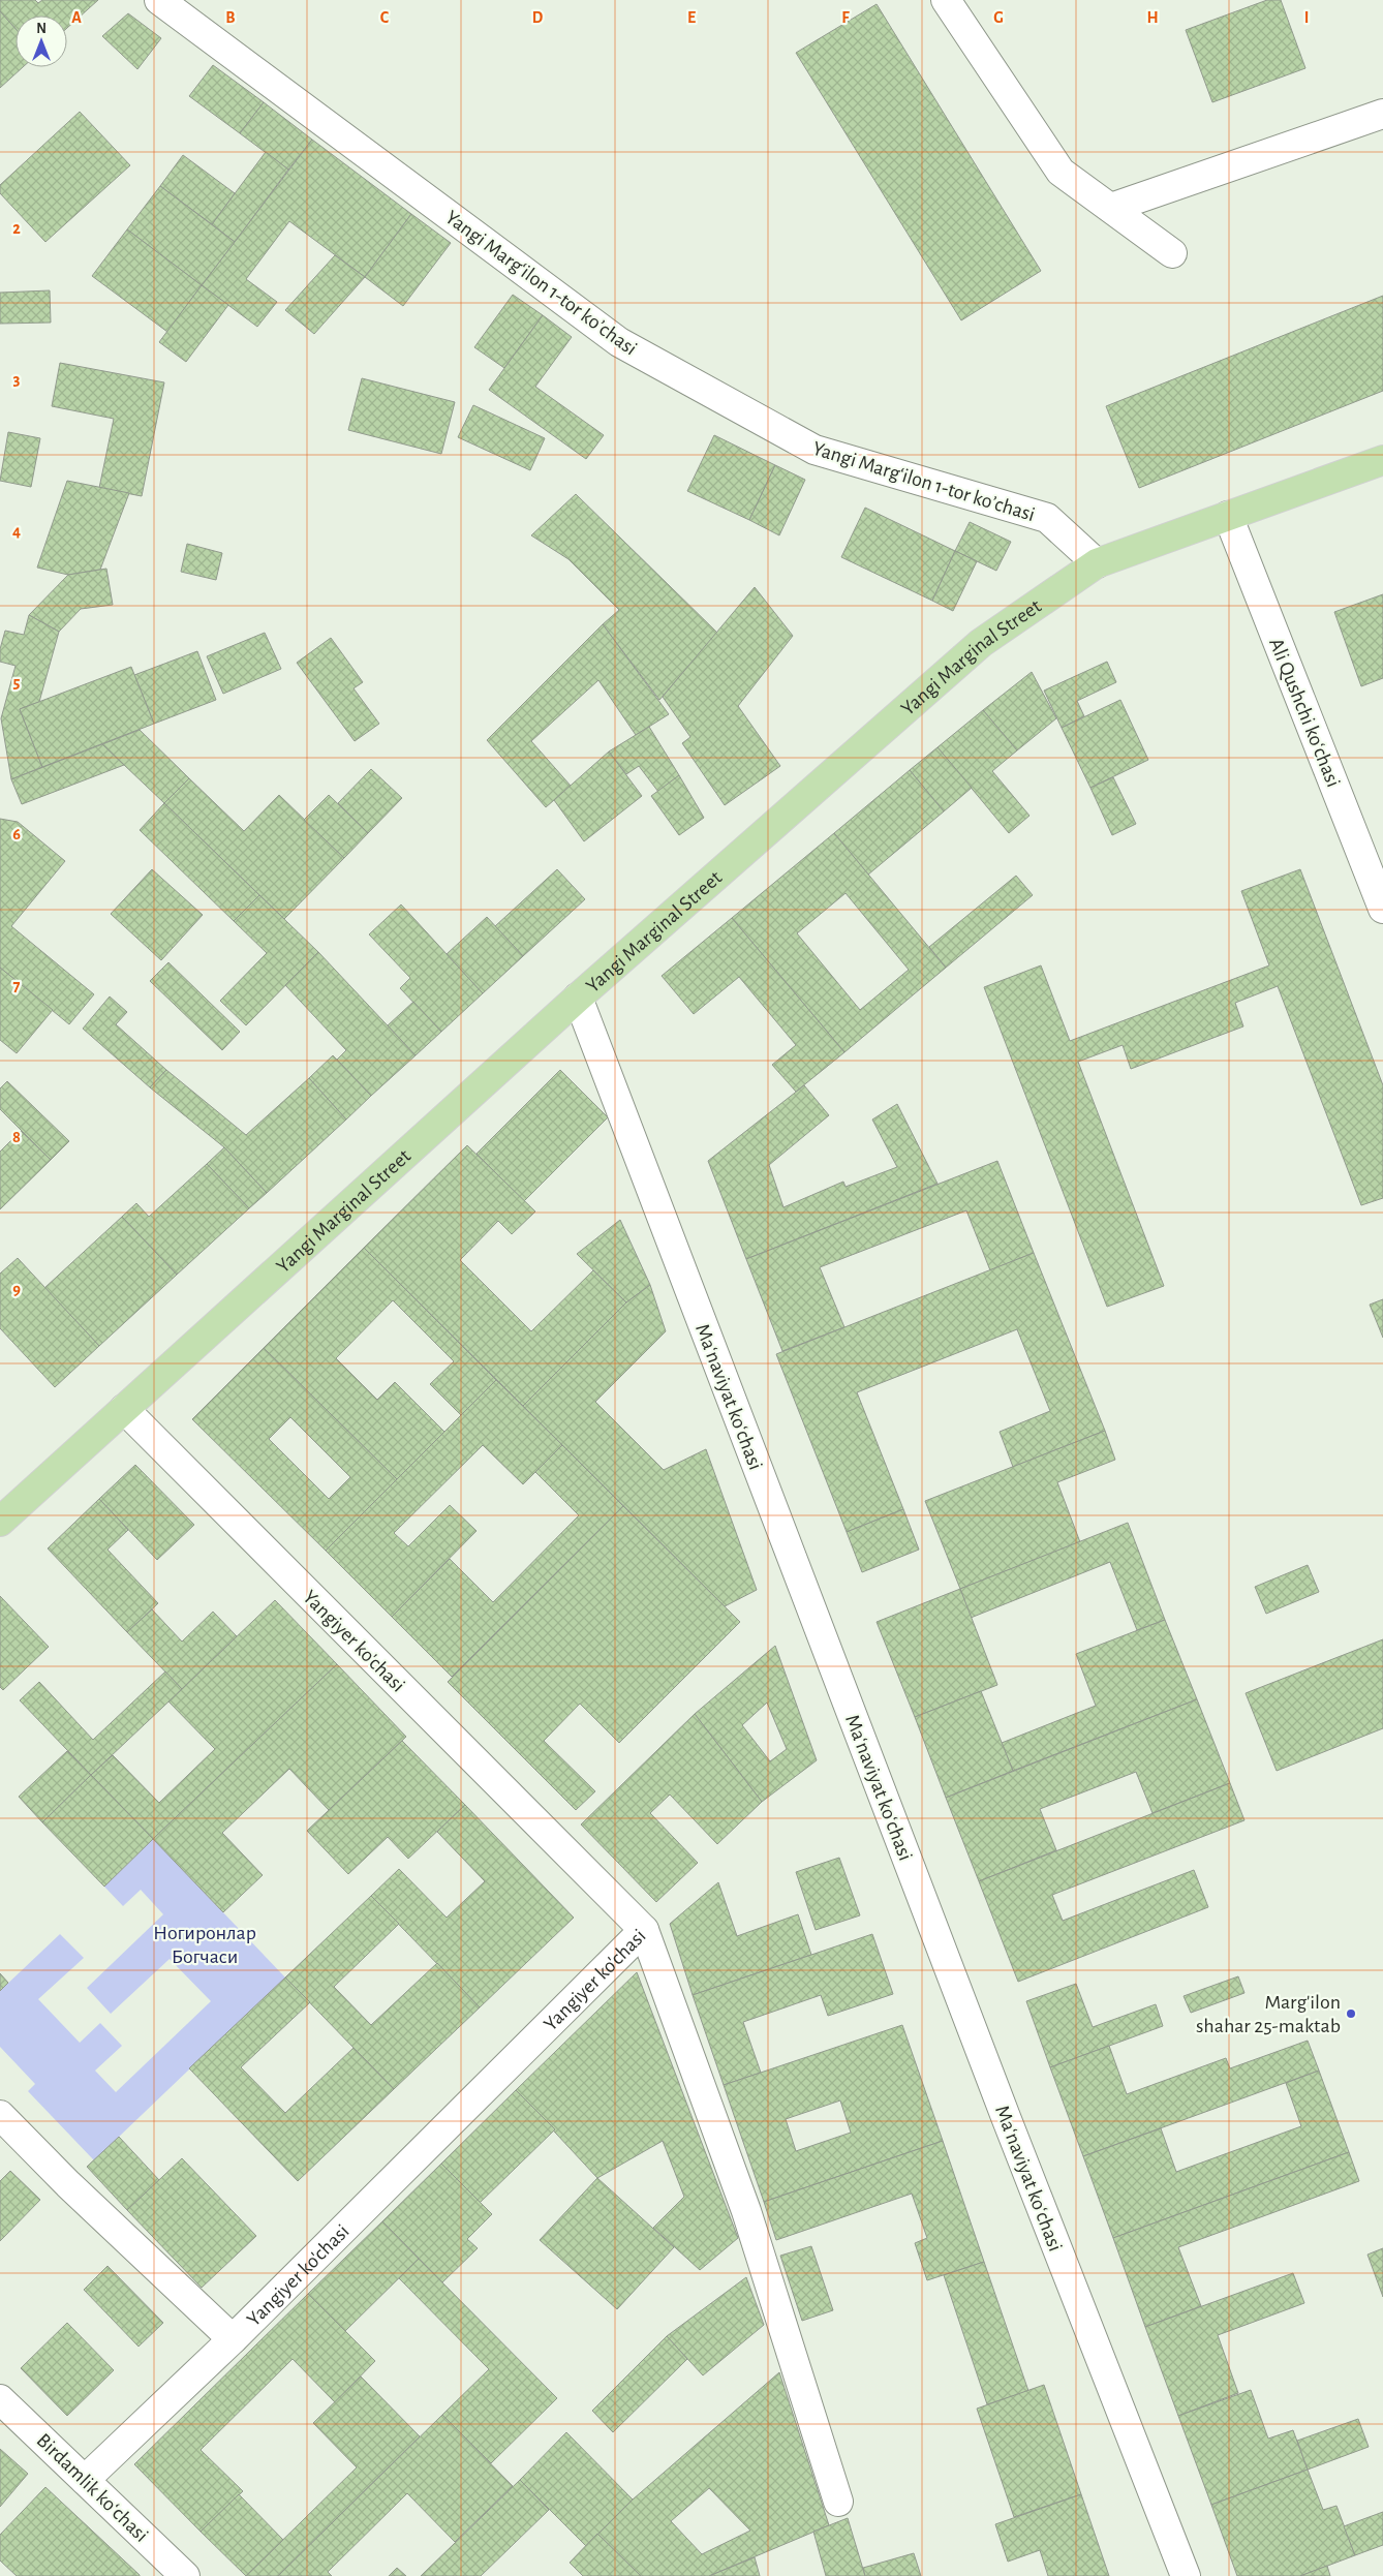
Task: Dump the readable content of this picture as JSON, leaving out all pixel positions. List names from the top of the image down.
{
  "streets": {
    "main road": ["Yangi Marginal Street"],
    "street": [
      "Yangi Margʻilon 1-tor koʼchasi",
      "Ali Qushchi koʻchasi",
      "Maʻnaviyat koʻchasi",
      "Yangiyer ko'chasi",
      "Birdamlik koʻchasi"
    ]
  },
  "crossings": [
    ["Yangi Margʻilon 1-tor koʼchasi", "Yangi Marginal Street"],
    ["Yangi Marginal Street", "Ali Qushchi koʻchasi"],
    ["Yangi Marginal Street", "Maʻnaviyat koʻchasi"],
    ["Yangi Marginal Street", "Yangiyer ko'chasi"],
    ["Yangiyer ko'chasi", "Birdamlik koʻchasi"]
  ],
  "parks": ["Ногиронлар Богчаси"],
  "places": ["Marg'ilon shahar 25-maktab"],
  "north": "top",
  "grid": {
    "columns": [
      "A",
      "B",
      "C",
      "D",
      "E",
      "F",
      "G",
      "H",
      "I"
    ],
    "rows": [
      "2",
      "3",
      "4",
      "5",
      "6",
      "7",
      "8",
      "9"
    ]
  }
}
